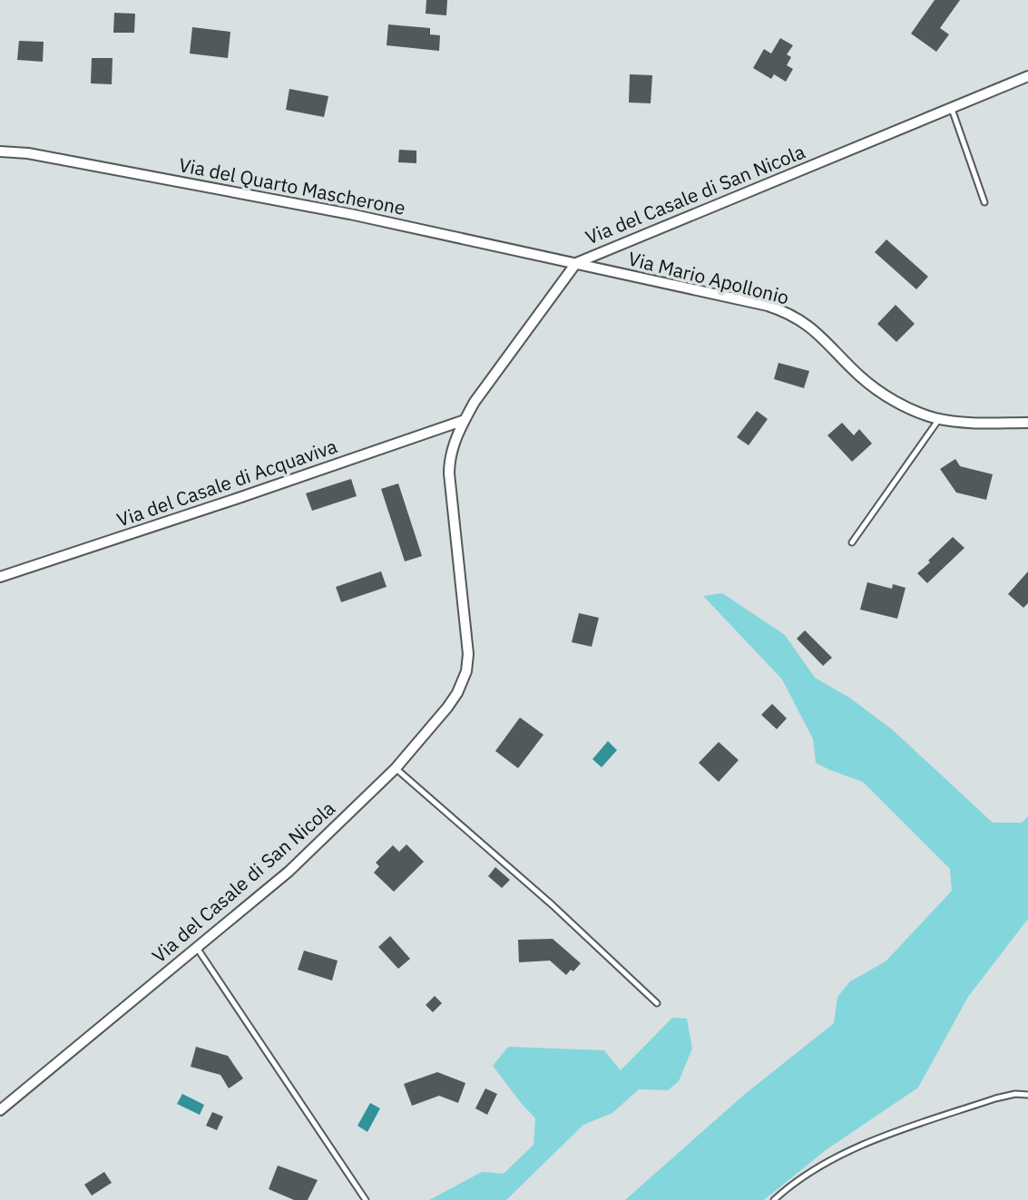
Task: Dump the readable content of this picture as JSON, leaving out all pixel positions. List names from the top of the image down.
{
  "streets": {
    "street": [
      "Via del Quarto Mascherone",
      "Via del Casale di San Nicola",
      "Via Mario Apollonio",
      "Via del Casale di Acquaviva"
    ]
  },
  "crossings": [
    ["Via del Quarto Mascherone", "Via del Casale di San Nicola"],
    ["Via del Quarto Mascherone", "Via Mario Apollonio"],
    ["Via del Casale di San Nicola", "Via Mario Apollonio"],
    ["Via del Casale di San Nicola", "Via del Casale di Acquaviva"]
  ]
}
